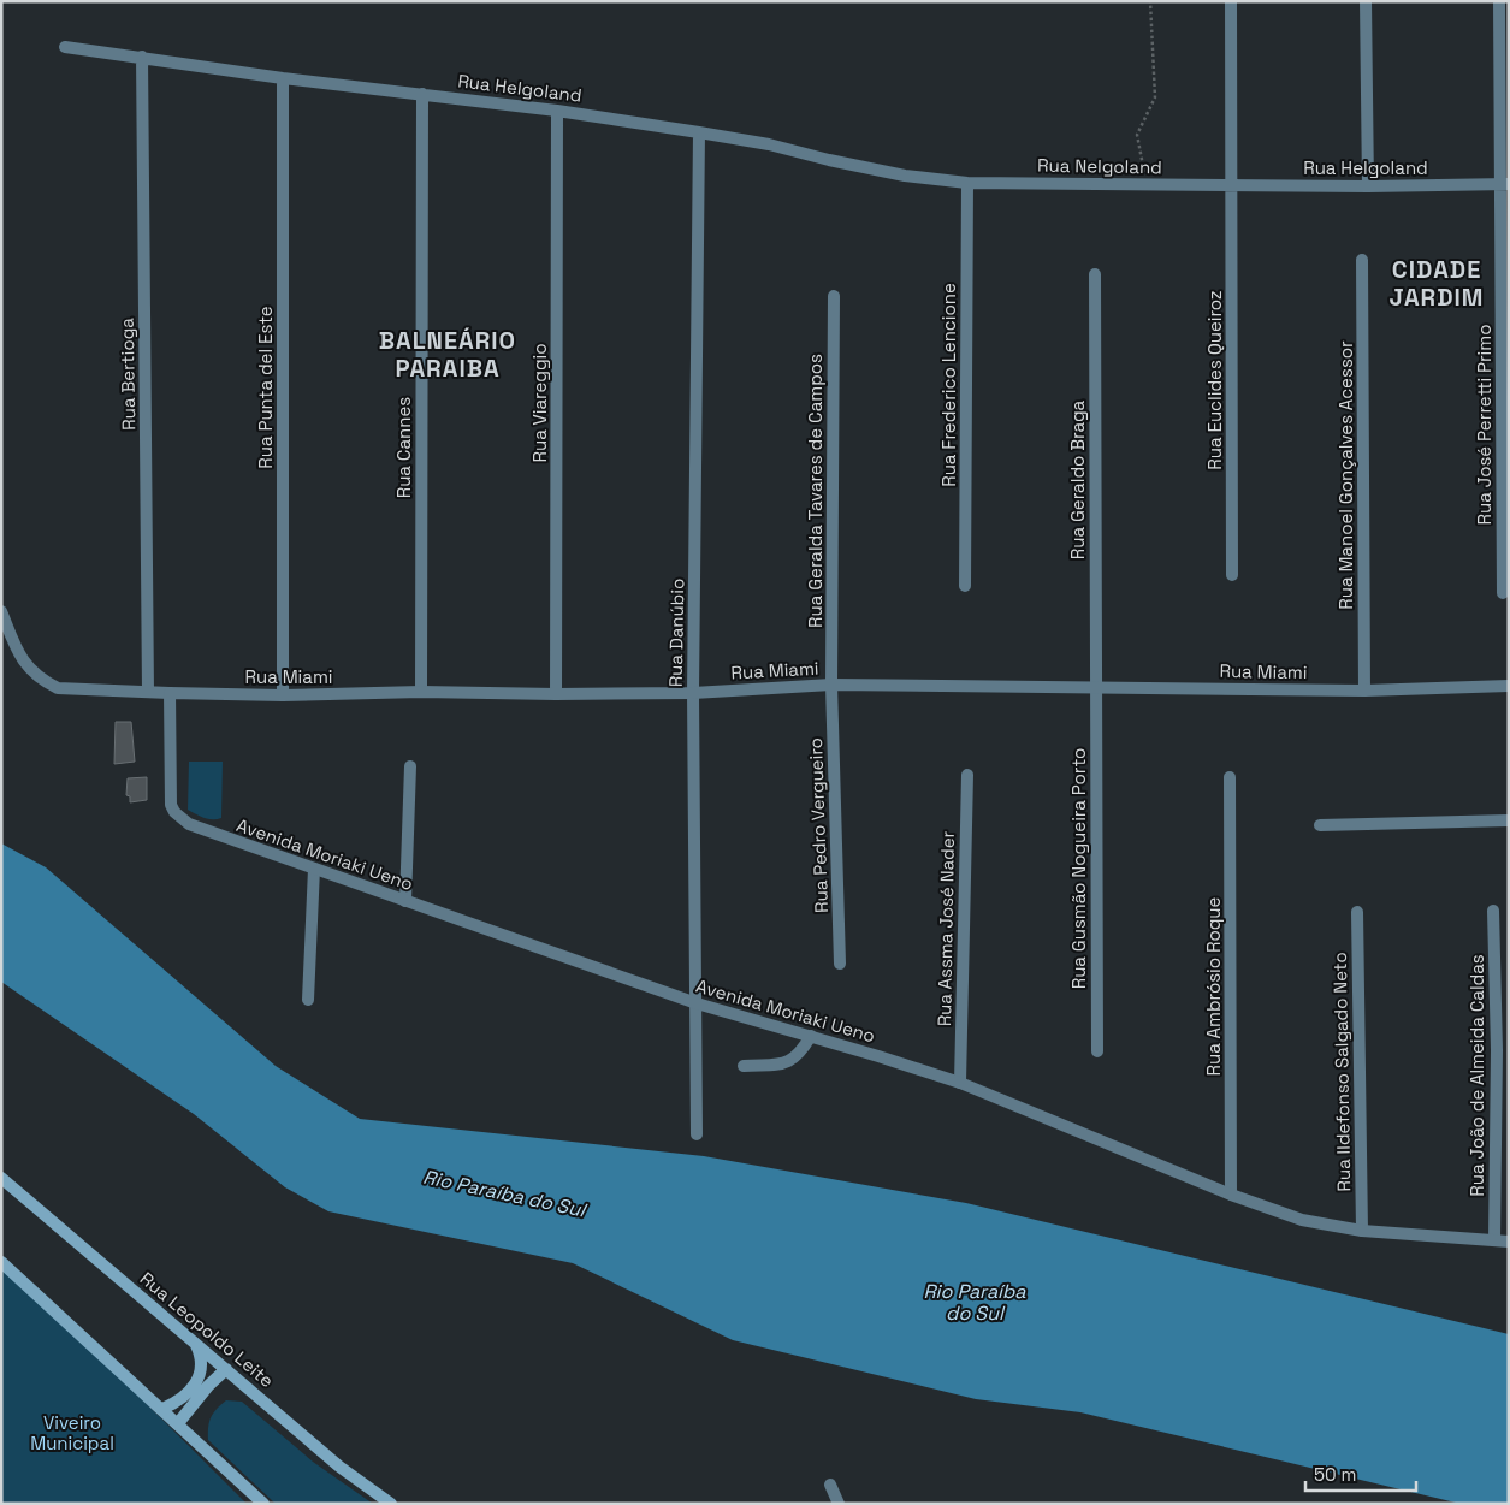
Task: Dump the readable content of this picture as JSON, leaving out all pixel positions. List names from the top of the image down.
{
  "streets": {
    "main road": ["Rua Leopoldo Leite"],
    "street": [
      "Rua Helgoland",
      "Rua Nelgoland",
      "Rua Bertioga",
      "Rua Euclides Queiroz",
      "Rua Frederico Lencione",
      "Rua Punta del Este",
      "Rua Viareggio",
      "Rua José Perretti Primo",
      "Rua Cannes",
      "Rua Manoel Gonçalves Acessor",
      "Rua Geraldo Braga",
      "Rua Geralda Tavares de Campos",
      "Rua Danúbio",
      "Rua Miami",
      "Rua Pedro Vergueiro",
      "Avenida Moriaki Ueno",
      "Rua Gusmão Nogueira Porto",
      "Rua Assma José Nader",
      "Rua Ambrósio Roque",
      "Rua Ildefonso Salgado Neto",
      "Rua João de Almeida Caldas"
    ]
  },
  "crossings": [
    ["Rua Helgoland", "Rua Nelgoland"],
    ["Rua Helgoland", "Rua Bertioga"],
    ["Rua Helgoland", "Rua Euclides Queiroz"],
    ["Rua Helgoland", "Rua Frederico Lencione"],
    ["Rua Helgoland", "Rua Punta del Este"],
    ["Rua Helgoland", "Rua Viareggio"],
    ["Rua Helgoland", "Rua José Perretti Primo"],
    ["Rua Helgoland", "Rua Cannes"],
    ["Rua Helgoland", "Rua Danúbio"],
    ["Rua Nelgoland", "Rua Euclides Queiroz"],
    ["Rua Nelgoland", "Rua Frederico Lencione"],
    ["Rua Bertioga", "Rua Miami"],
    ["Rua Punta del Este", "Rua Miami"],
    ["Rua Viareggio", "Rua Miami"],
    ["Rua Cannes", "Rua Miami"],
    ["Rua Manoel Gonçalves Acessor", "Rua Miami"],
    ["Rua Geraldo Braga", "Rua Miami"],
    ["Rua Geraldo Braga", "Rua Gusmão Nogueira Porto"],
    ["Rua Geralda Tavares de Campos", "Rua Miami"],
    ["Rua Geralda Tavares de Campos", "Rua Pedro Vergueiro"],
    ["Rua Danúbio", "Rua Miami"],
    ["Rua Danúbio", "Avenida Moriaki Ueno"],
    ["Rua Miami", "Rua Pedro Vergueiro"],
    ["Rua Miami", "Avenida Moriaki Ueno"],
    ["Rua Miami", "Rua Gusmão Nogueira Porto"],
    ["Avenida Moriaki Ueno", "Rua Assma José Nader"],
    ["Avenida Moriaki Ueno", "Rua Ambrósio Roque"],
    ["Avenida Moriaki Ueno", "Rua Ildefonso Salgado Neto"],
    ["Avenida Moriaki Ueno", "Rua João de Almeida Caldas"]
  ],
  "districts": ["CIDADE JARDIM", "BALNEÁRIO PARAIBA"],
  "water": ["Rio Paraíba do Sul"],
  "parks": ["Viveiro Municipal"],
  "scale_bar": "50 m"
}
